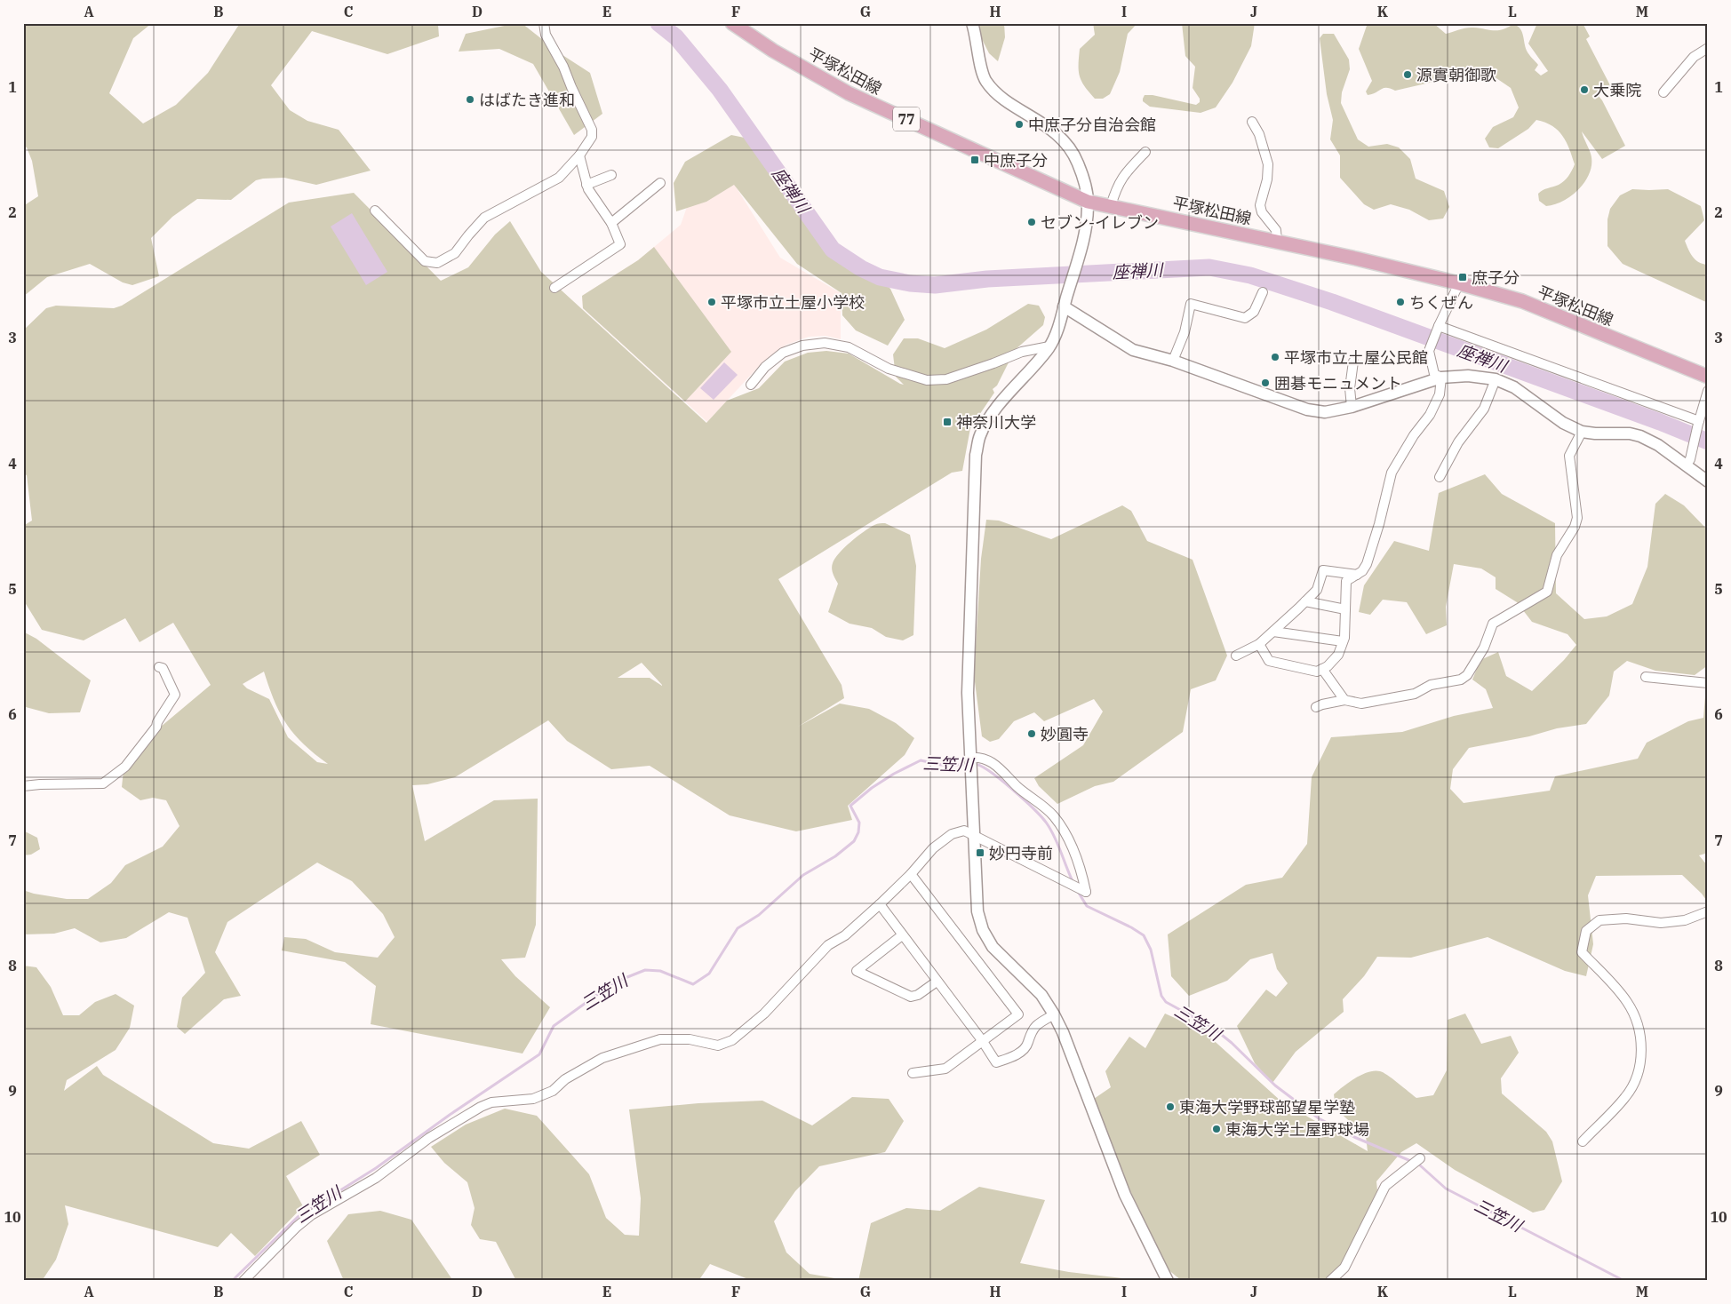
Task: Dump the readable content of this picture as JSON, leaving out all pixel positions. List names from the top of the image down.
{
  "streets": {
    "main road": ["平塚松田線", "77"]
  },
  "water": ["座禅川", "三笠川"],
  "places": {
    "other": [
      "源實朝御歌",
      "大乗院",
      "はばたき進和",
      "中庶子分自治会館",
      "セブン-イレブン",
      "平塚市立土屋小学校",
      "ちくぜん",
      "平塚市立土屋公民館",
      "囲碁モニュメント",
      "妙圓寺",
      "東海大学野球部望星学塾",
      "東海大学土屋野球場"
    ],
    "transit": [
      "中庶子分",
      "庶子分",
      "神奈川大学",
      "妙円寺前"
    ]
  },
  "grid": {
    "columns": [
      "A",
      "B",
      "C",
      "D",
      "E",
      "F",
      "G",
      "H",
      "I",
      "J",
      "K",
      "L",
      "M"
    ],
    "rows": [
      "1",
      "2",
      "3",
      "4",
      "5",
      "6",
      "7",
      "8",
      "9",
      "10"
    ]
  }
}
